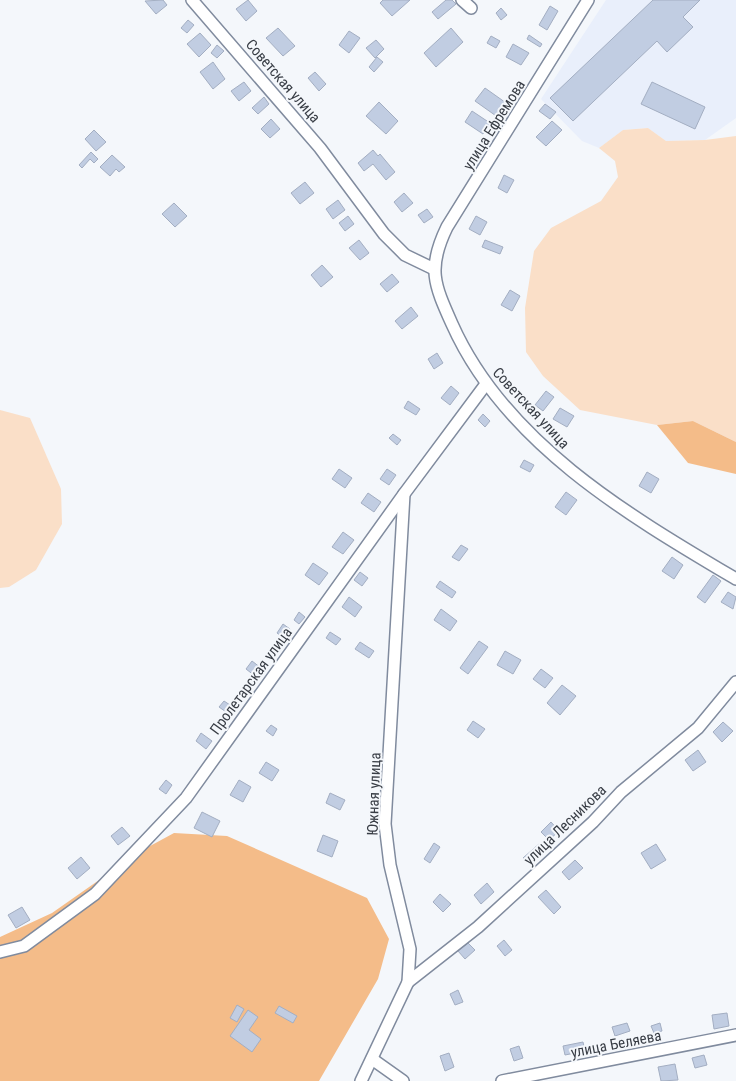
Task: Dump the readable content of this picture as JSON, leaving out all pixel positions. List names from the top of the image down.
{
  "streets": {
    "street": [
      "Советская улица",
      "улица Ефремова",
      "Пролетарская улица",
      "Южная улица",
      "улица Лесникова",
      "улица Беляева"
    ]
  },
  "crossings": [
    ["Советская улица", "улица Ефремова"],
    ["Советская улица", "Пролетарская улица"],
    ["Пролетарская улица", "Южная улица"],
    ["Южная улица", "улица Лесникова"]
  ]
}
